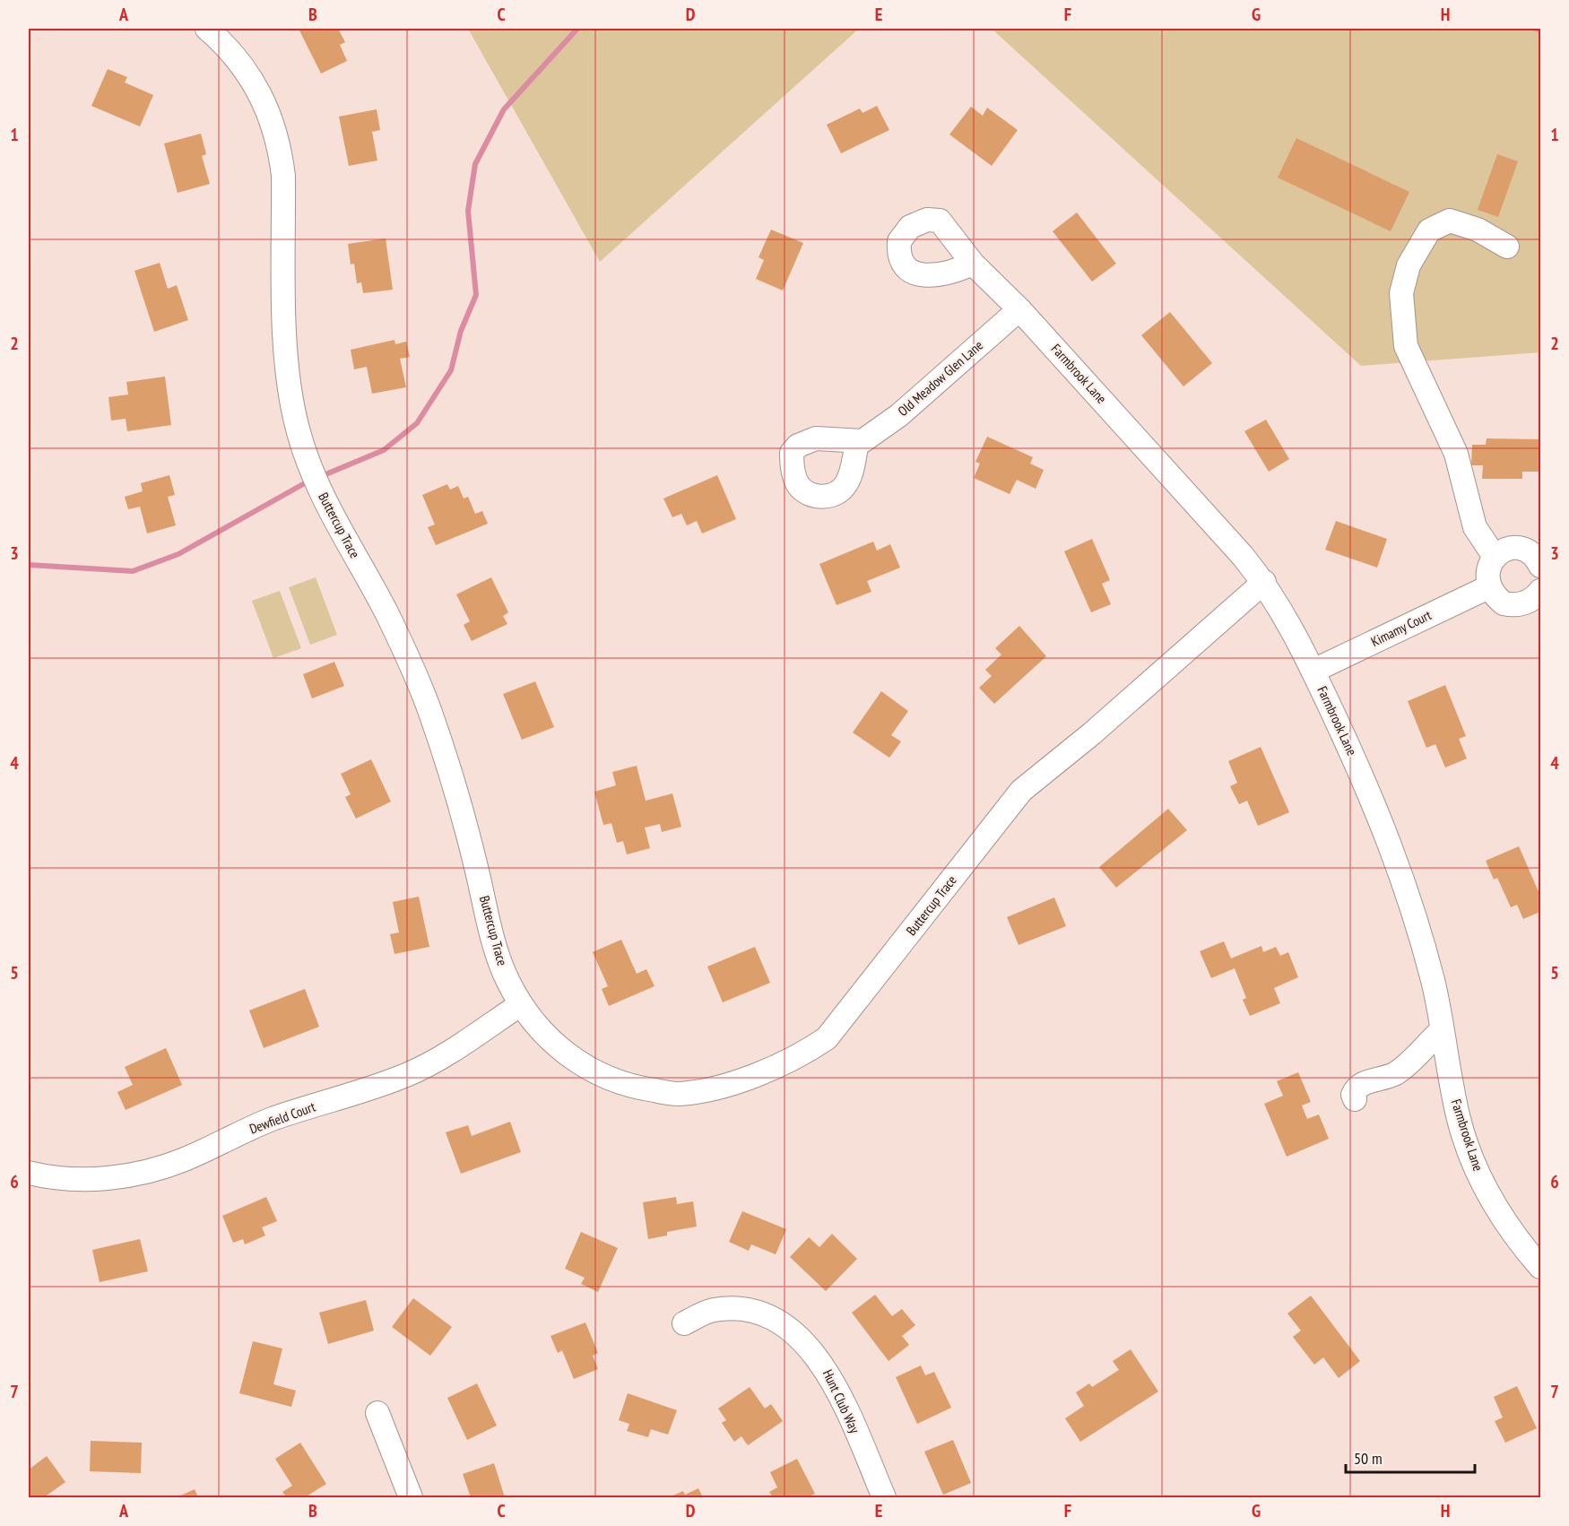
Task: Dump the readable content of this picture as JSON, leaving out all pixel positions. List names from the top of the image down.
{
  "streets": {
    "street": [
      "Farmbrook Lane",
      "Old Meadow Glen Lane",
      "Buttercup Trace",
      "Kimamy Court",
      "Dewfield Court",
      "Hunt Club Way"
    ]
  },
  "crossings": [
    ["Farmbrook Lane", "Old Meadow Glen Lane"],
    ["Farmbrook Lane", "Buttercup Trace"],
    ["Farmbrook Lane", "Kimamy Court"],
    ["Buttercup Trace", "Dewfield Court"]
  ],
  "scale_bar": "50 m",
  "grid": {
    "columns": [
      "A",
      "B",
      "C",
      "D",
      "E",
      "F",
      "G",
      "H"
    ],
    "rows": [
      "1",
      "2",
      "3",
      "4",
      "5",
      "6",
      "7"
    ]
  }
}
